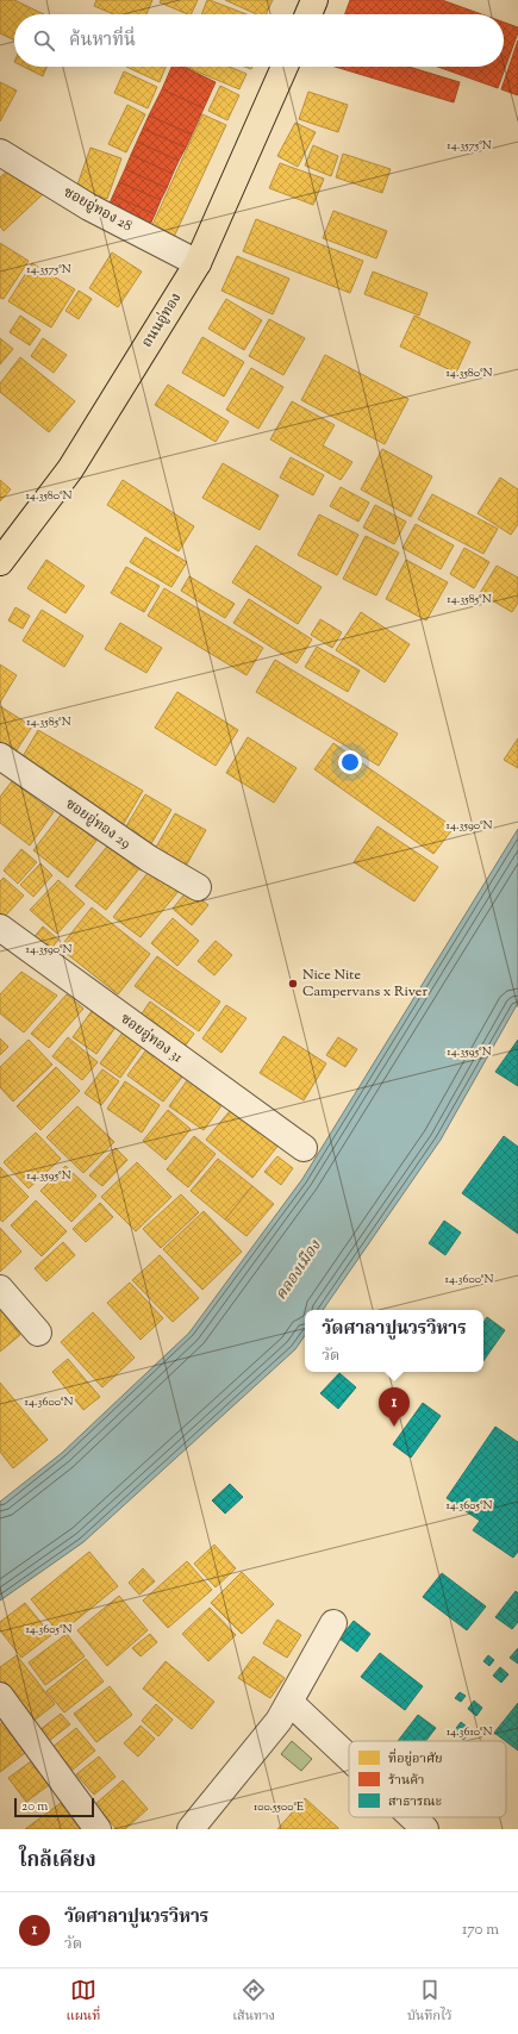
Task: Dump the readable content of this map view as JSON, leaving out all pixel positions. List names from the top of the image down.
{
  "streets": {
    "main road": ["ถนนอู่ทอง"],
    "street": ["ซอยอู่ทอง 28", "ซอยอู่ทอง 29", "ซอยอู่ทอง 31"]
  },
  "crossings": [
    ["ซอยอู่ทอง 28", "ถนนอู่ทอง"]
  ],
  "water": ["คลองเมือง"],
  "places": ["Nice Nite Campervans x River"],
  "legend": ["ที่อยู่อาศัย", "ร้านค้า", "สาธารณะ"],
  "scale_bar": "20 m",
  "page": {
    "search": "ค้นหาที่นี่",
    "popup": ["วัดศาลาปูนวรวิหาร", "วัด"],
    "pins": "1",
    "scale": "20 m",
    "heading": "ใกล้เคียง",
    "list": [
      {
        "mark": "1",
        "name": "วัดศาลาปูนวรวิหาร",
        "note": "วัด",
        "value": "170 m"
      }
    ],
    "nav": ["แผนที่", "เส้นทาง", "บันทึกไว้"]
  },
  "coordinates": [
    "14.3575°N",
    "14.3580°N",
    "14.3585°N",
    "14.3590°N",
    "14.3595°N",
    "14.3600°N",
    "14.3605°N",
    "14.3610°N",
    "100.5500°E"
  ]
}
